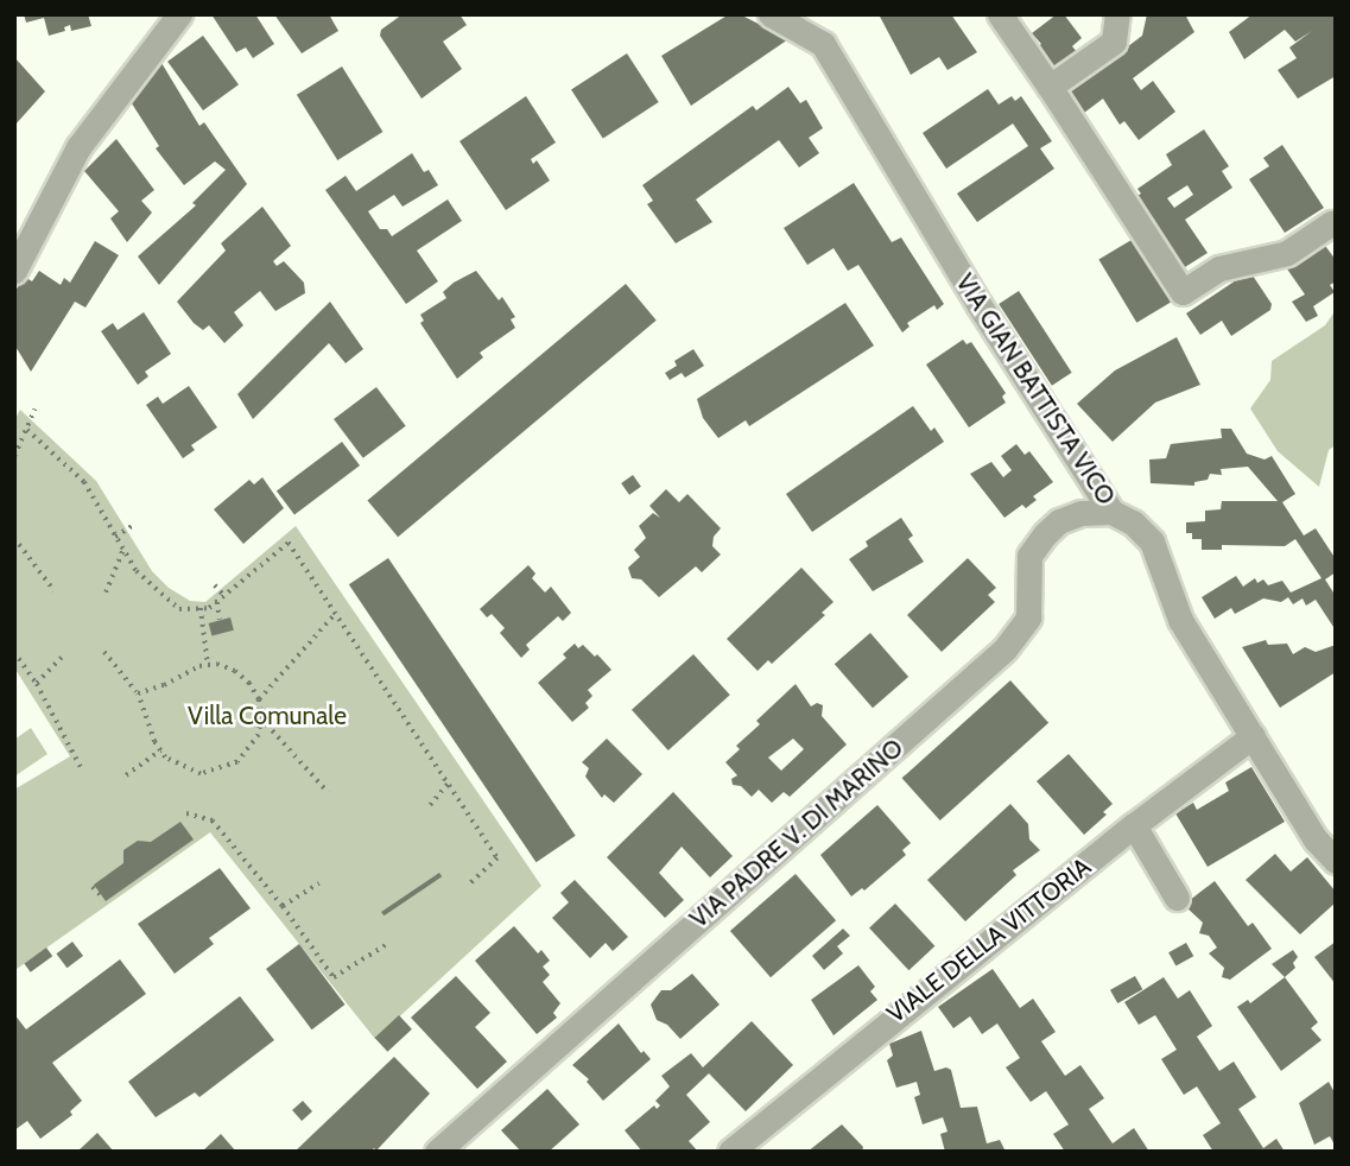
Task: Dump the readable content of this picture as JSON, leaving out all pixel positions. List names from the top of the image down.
{
  "streets": {
    "street": ["VIA GIAN BATTISTA VICO", "VIA PADRE V. DI MARINO", "VIALE DELLA VITTORIA"]
  },
  "crossings": [
    ["VIA GIAN BATTISTA VICO", "VIA PADRE V. DI MARINO"],
    ["VIA GIAN BATTISTA VICO", "VIALE DELLA VITTORIA"]
  ],
  "parks": ["Villa Comunale"]
}
